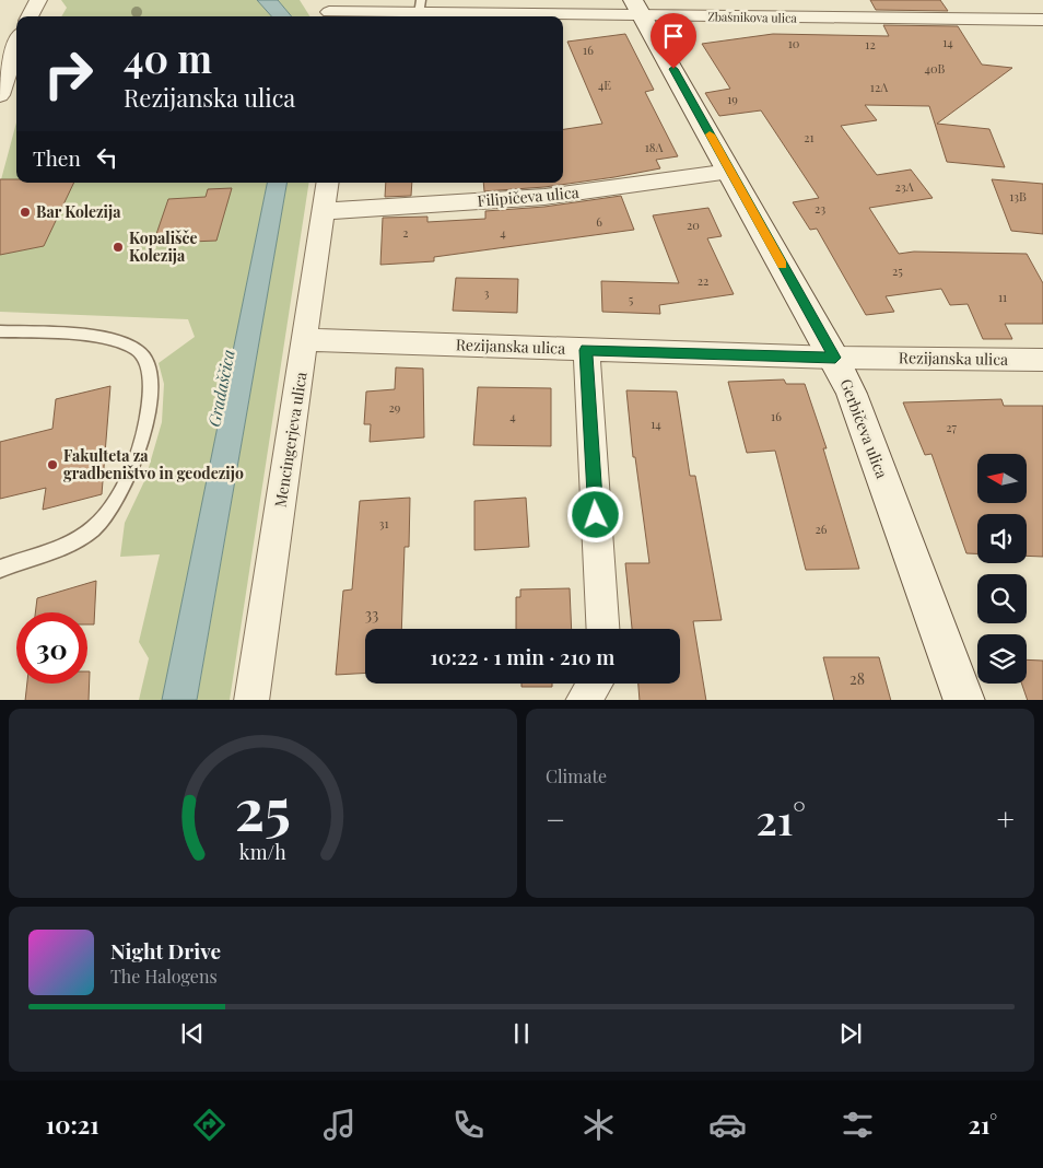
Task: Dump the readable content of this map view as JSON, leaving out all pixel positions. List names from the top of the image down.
{
  "streets": {
    "street": [
      "Zbašnikova ulica",
      "Filipičeva ulica",
      "Rezijanska ulica",
      "Gerbičeva ulica",
      "Mencingerjeva ulica"
    ]
  },
  "crossings": [
    ["Zbašnikova ulica", "Gerbičeva ulica"],
    ["Filipičeva ulica", "Gerbičeva ulica"],
    ["Filipičeva ulica", "Mencingerjeva ulica"],
    ["Rezijanska ulica", "Gerbičeva ulica"],
    ["Rezijanska ulica", "Mencingerjeva ulica"]
  ],
  "water": ["Gradaščica"],
  "places": ["Bar Kolezija", "Kopališče Kolezija", "Fakulteta za gradbeništvo in geodezijo"],
  "house_numbers": [
    "14",
    "10",
    "12",
    "16",
    "40B",
    "4E",
    "12A",
    "19",
    "21",
    "18A",
    "23A",
    "13B",
    "23",
    "6",
    "20",
    "2",
    "4",
    "25",
    "22",
    "3",
    "11",
    "5",
    "29",
    "4",
    "16",
    "14",
    "27",
    "31",
    "26",
    "33",
    "28"
  ],
  "north": "left",
  "page": {
    "turn": ["40 m", "Rezijanska ulica"],
    "then": "Then",
    "limit": "30",
    "trip": "10:22 · 1 min · 210 m",
    "tile": "Climate",
    "heat": ["−", "21°", "+"],
    "song": ["Night Drive", "The Halogens"],
    "tabs": ["10:21", "21°"],
    "gauge": ["25", "km/h"]
  }
}
